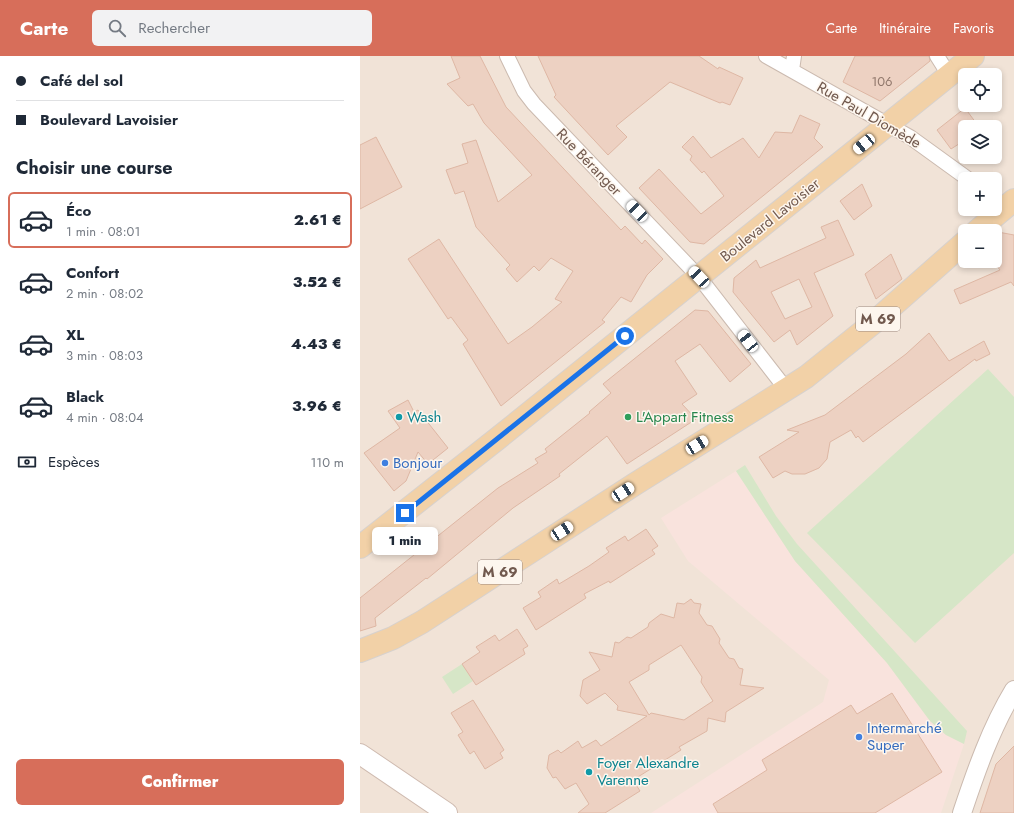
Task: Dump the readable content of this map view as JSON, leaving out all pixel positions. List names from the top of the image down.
{
  "streets": {
    "main road": ["Boulevard Lavoisier", "M 69"],
    "street": ["Rue Paul Diomède", "Rue Béranger"]
  },
  "crossings": [
    ["Rue Paul Diomède", "Boulevard Lavoisier"],
    ["Rue Béranger", "Boulevard Lavoisier"],
    ["Rue Béranger", "M 69"]
  ],
  "places": [
    "Wash",
    "L'Appart Fitness",
    "Bonjour",
    "Intermarché Super",
    "Foyer Alexandre Varenne"
  ],
  "house_numbers": ["106"],
  "page": {
    "header": "Carte",
    "search": "Rechercher",
    "nav": ["Carte", "Itinéraire", "Favoris"],
    "banner": ["Café del sol", "Boulevard Lavoisier"],
    "map_buttons": ["+", "−"],
    "heading": "Choisir une course",
    "list": [
      {
        "name": "Éco",
        "note": "1 min · 08:01",
        "value": "2.61 €"
      },
      {
        "name": "Confort",
        "note": "2 min · 08:02",
        "value": "3.52 €"
      },
      {
        "name": "XL",
        "note": "3 min · 08:03",
        "value": "4.43 €"
      },
      {
        "name": "Black",
        "note": "4 min · 08:04",
        "value": "3.96 €"
      }
    ],
    "pay": ["Espèces", "110 m"],
    "bubble": "1 min",
    "buttons": "Confirmer"
  }
}
